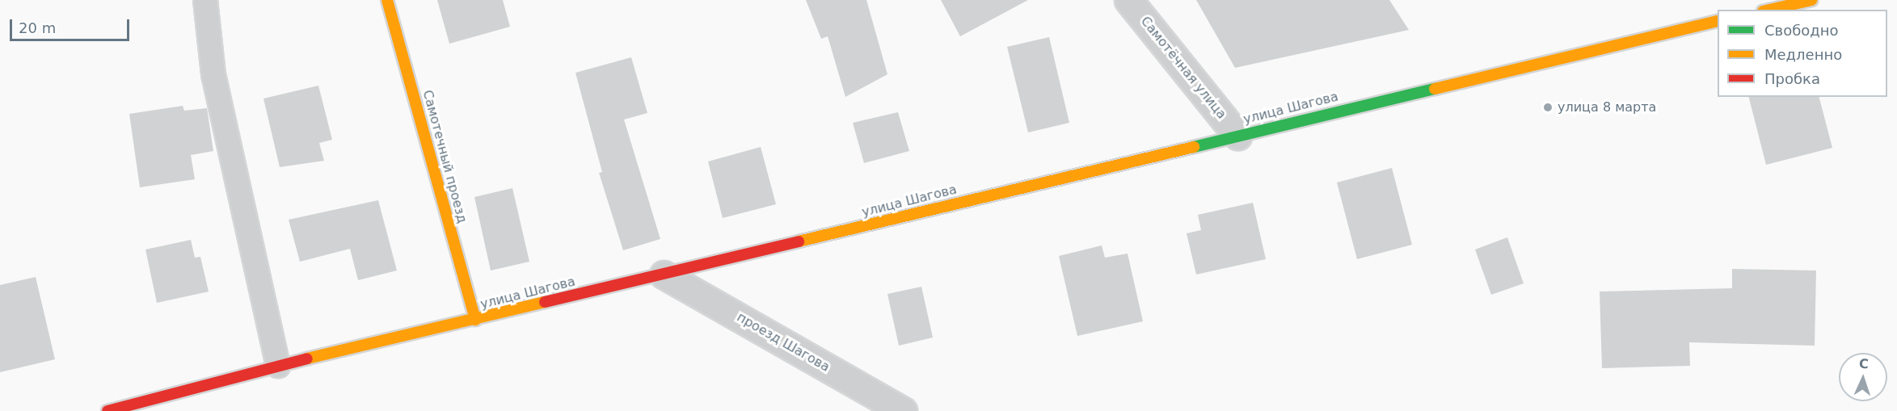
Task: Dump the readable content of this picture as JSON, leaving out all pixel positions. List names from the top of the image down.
{
  "streets": {
    "main road": ["улица Шагова", "Самотечный проезд"],
    "street": ["Самотёчная улица", "проезд Шагова"]
  },
  "crossings": [
    ["Самотёчная улица", "улица Шагова"],
    ["улица Шагова", "Самотечный проезд"],
    ["улица Шагова", "проезд Шагова"]
  ],
  "places": ["улица 8 марта"],
  "legend": ["Свободно", "Медленно", "Пробка"],
  "scale_bar": "20 m",
  "north": "top"
}
